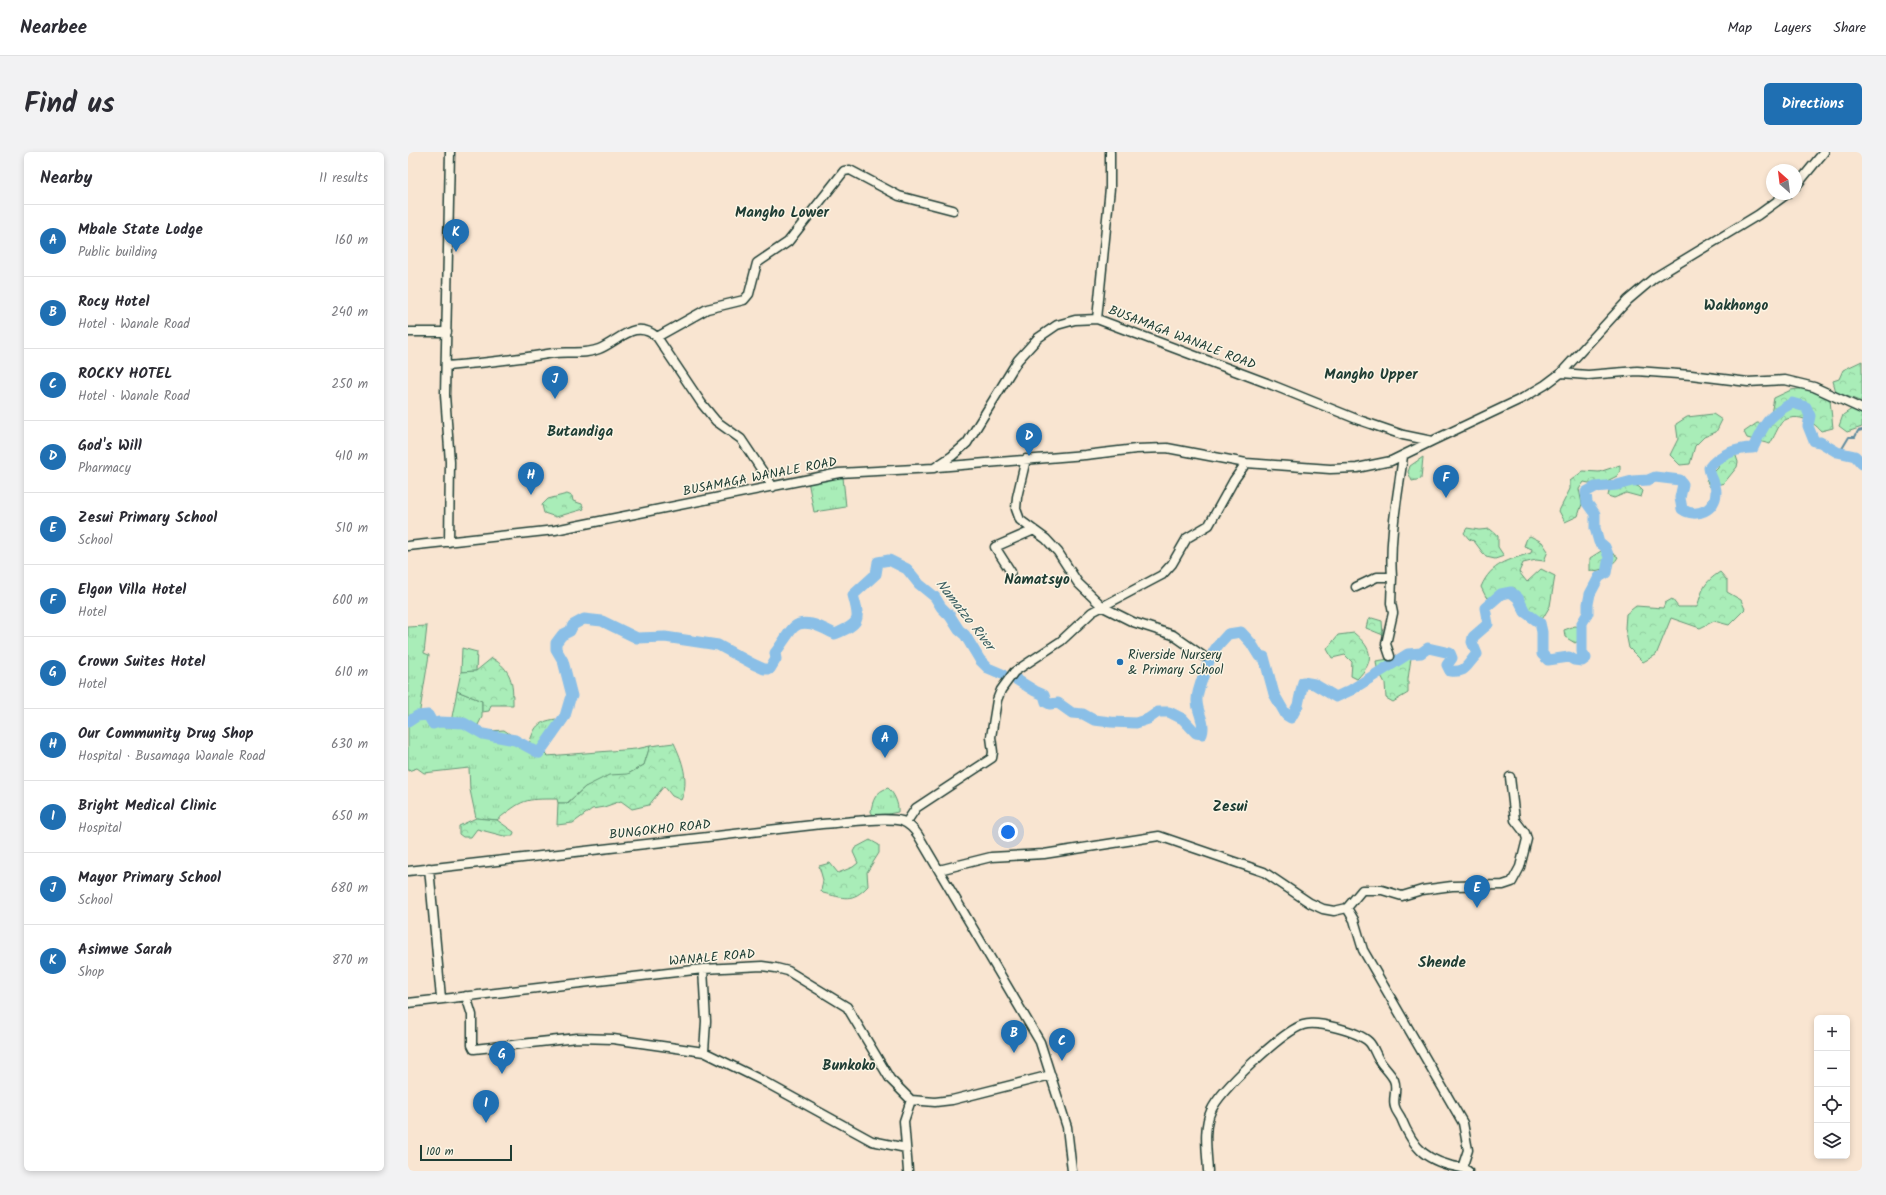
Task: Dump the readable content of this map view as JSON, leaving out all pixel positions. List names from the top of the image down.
{
  "streets": {
    "street": ["BUSAMAGA WANALE ROAD", "BUNGOKHO ROAD", "WANALE ROAD"]
  },
  "districts": [
    "Mangho Lower",
    "Wakhongo",
    "Mangho Upper",
    "Butandiga",
    "Namatsyo",
    "Zesui",
    "Shende",
    "Bunkoko"
  ],
  "water": ["Namatzo River"],
  "places": ["Riverside Nursery & Primary School"],
  "scale_bar": "100 m",
  "north": "top left",
  "page": {
    "header": "Nearbee",
    "nav": ["Map", "Layers", "Share"],
    "title": "Find us",
    "buttons": "Directions",
    "heading": ["Nearby", "11 results"],
    "list": [
      {
        "mark": "A",
        "name": "Mbale State Lodge",
        "note": "Public building",
        "value": "160 m"
      },
      {
        "mark": "B",
        "name": "Rocy Hotel",
        "note": "Hotel · Wanale Road",
        "value": "240 m"
      },
      {
        "mark": "C",
        "name": "ROCKY HOTEL",
        "note": "Hotel · Wanale Road",
        "value": "250 m"
      },
      {
        "mark": "D",
        "name": "God's Will",
        "note": "Pharmacy",
        "value": "410 m"
      },
      {
        "mark": "E",
        "name": "Zesui Primary School",
        "note": "School",
        "value": "510 m"
      },
      {
        "mark": "F",
        "name": "Elgon Villa Hotel",
        "note": "Hotel",
        "value": "600 m"
      },
      {
        "mark": "G",
        "name": "Crown Suites Hotel",
        "note": "Hotel",
        "value": "610 m"
      },
      {
        "mark": "H",
        "name": "Our Community Drug Shop",
        "note": "Hospital · Busamaga Wanale Road",
        "value": "630 m"
      },
      {
        "mark": "I",
        "name": "Bright Medical Clinic",
        "note": "Hospital",
        "value": "650 m"
      },
      {
        "mark": "J",
        "name": "Mayor Primary School",
        "note": "School",
        "value": "680 m"
      },
      {
        "mark": "K",
        "name": "Asimwe Sarah",
        "note": "Shop",
        "value": "870 m"
      }
    ],
    "pins": [
      "K",
      "J",
      "D",
      "H",
      "F",
      "A",
      "E",
      "B",
      "C",
      "G",
      "I"
    ],
    "map_buttons": ["+", "−"],
    "scale": "100 m"
  }
}
